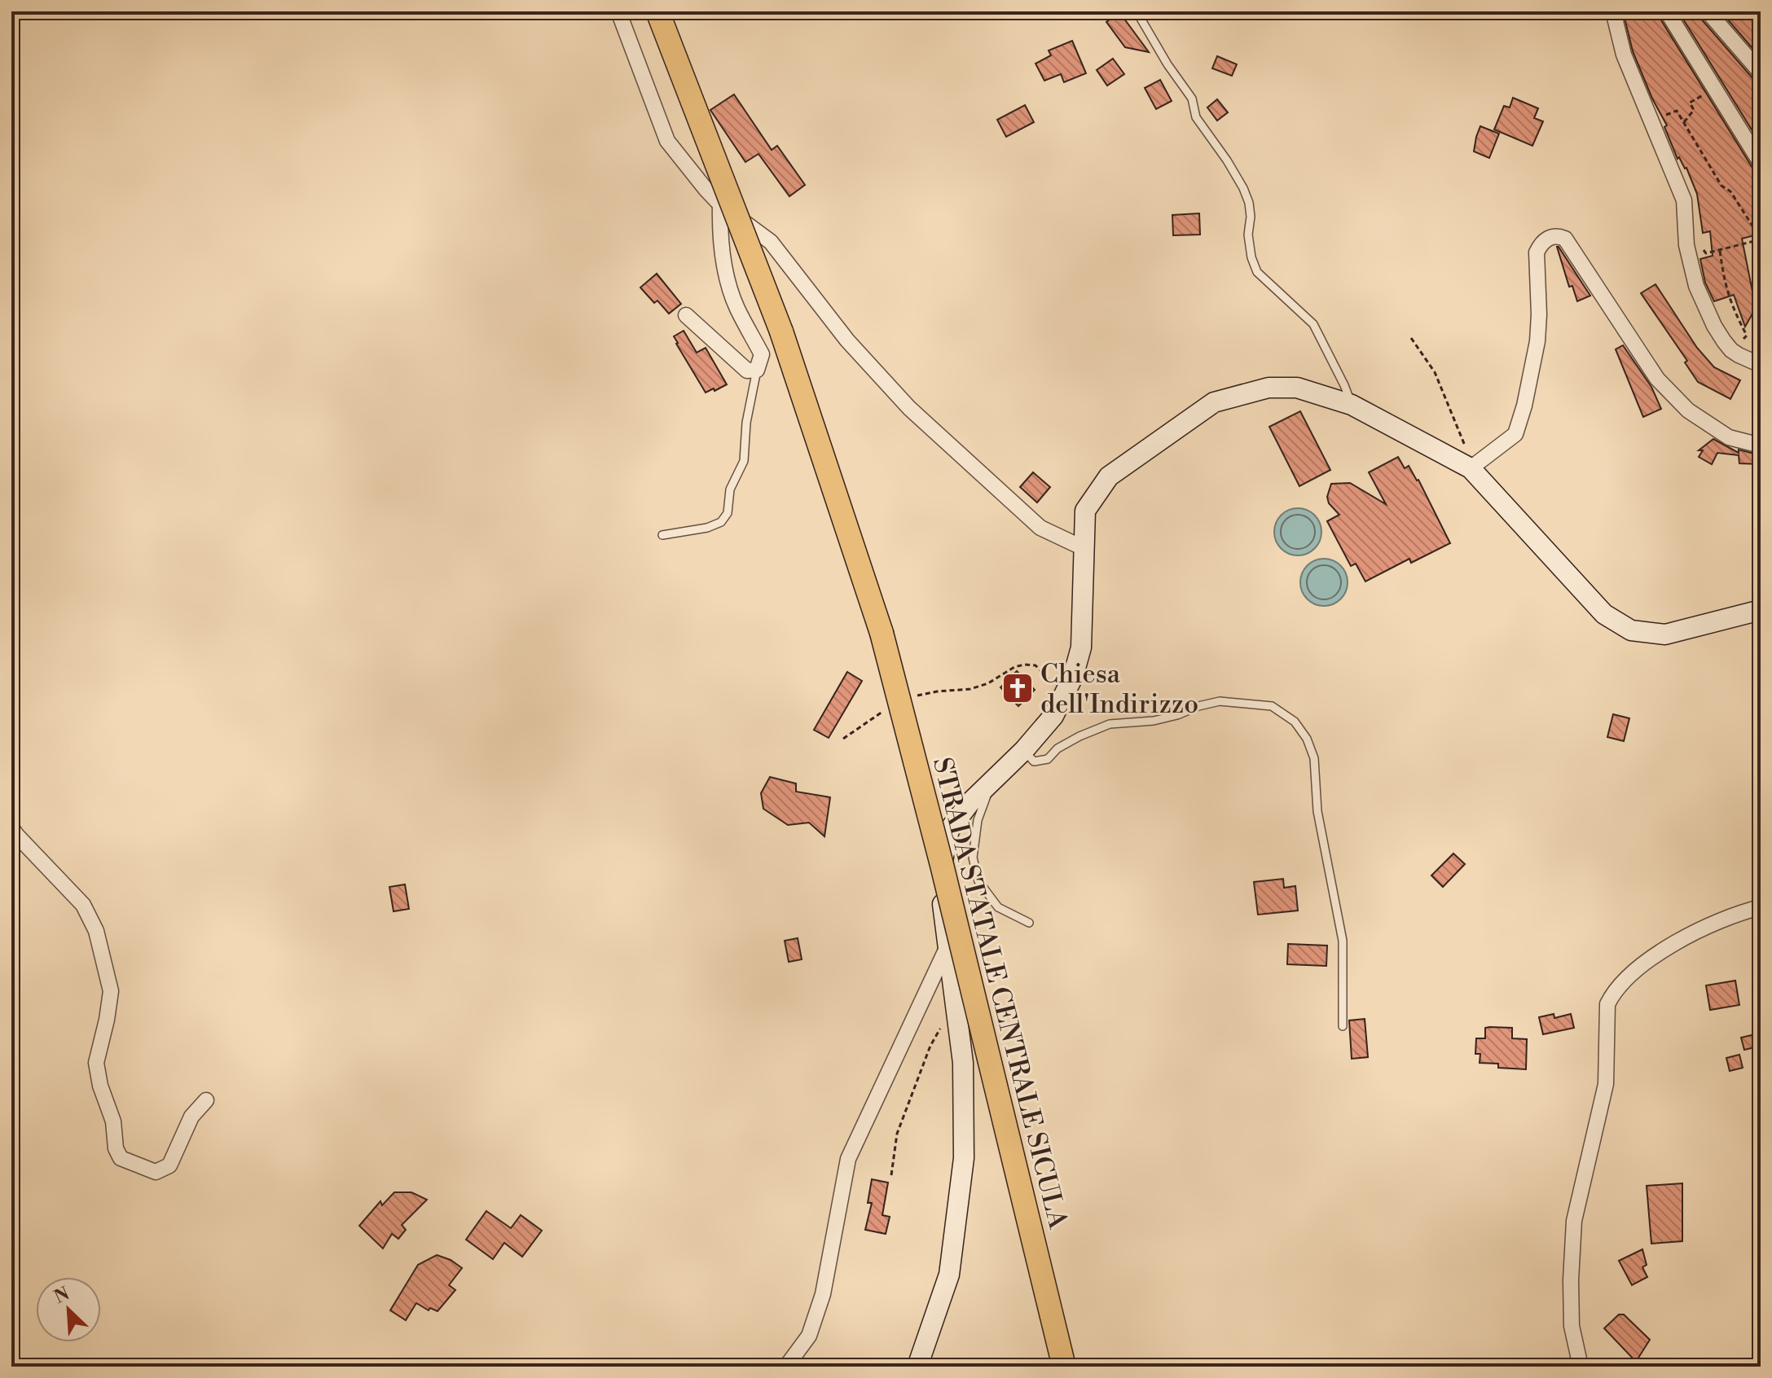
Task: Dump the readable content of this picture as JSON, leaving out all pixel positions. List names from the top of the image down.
{
  "streets": {
    "main road": ["STRADA STATALE CENTRALE SICULA"]
  },
  "places": {
    "church": ["Chiesa dell'Indirizzo"]
  },
  "north": "top left"
}
